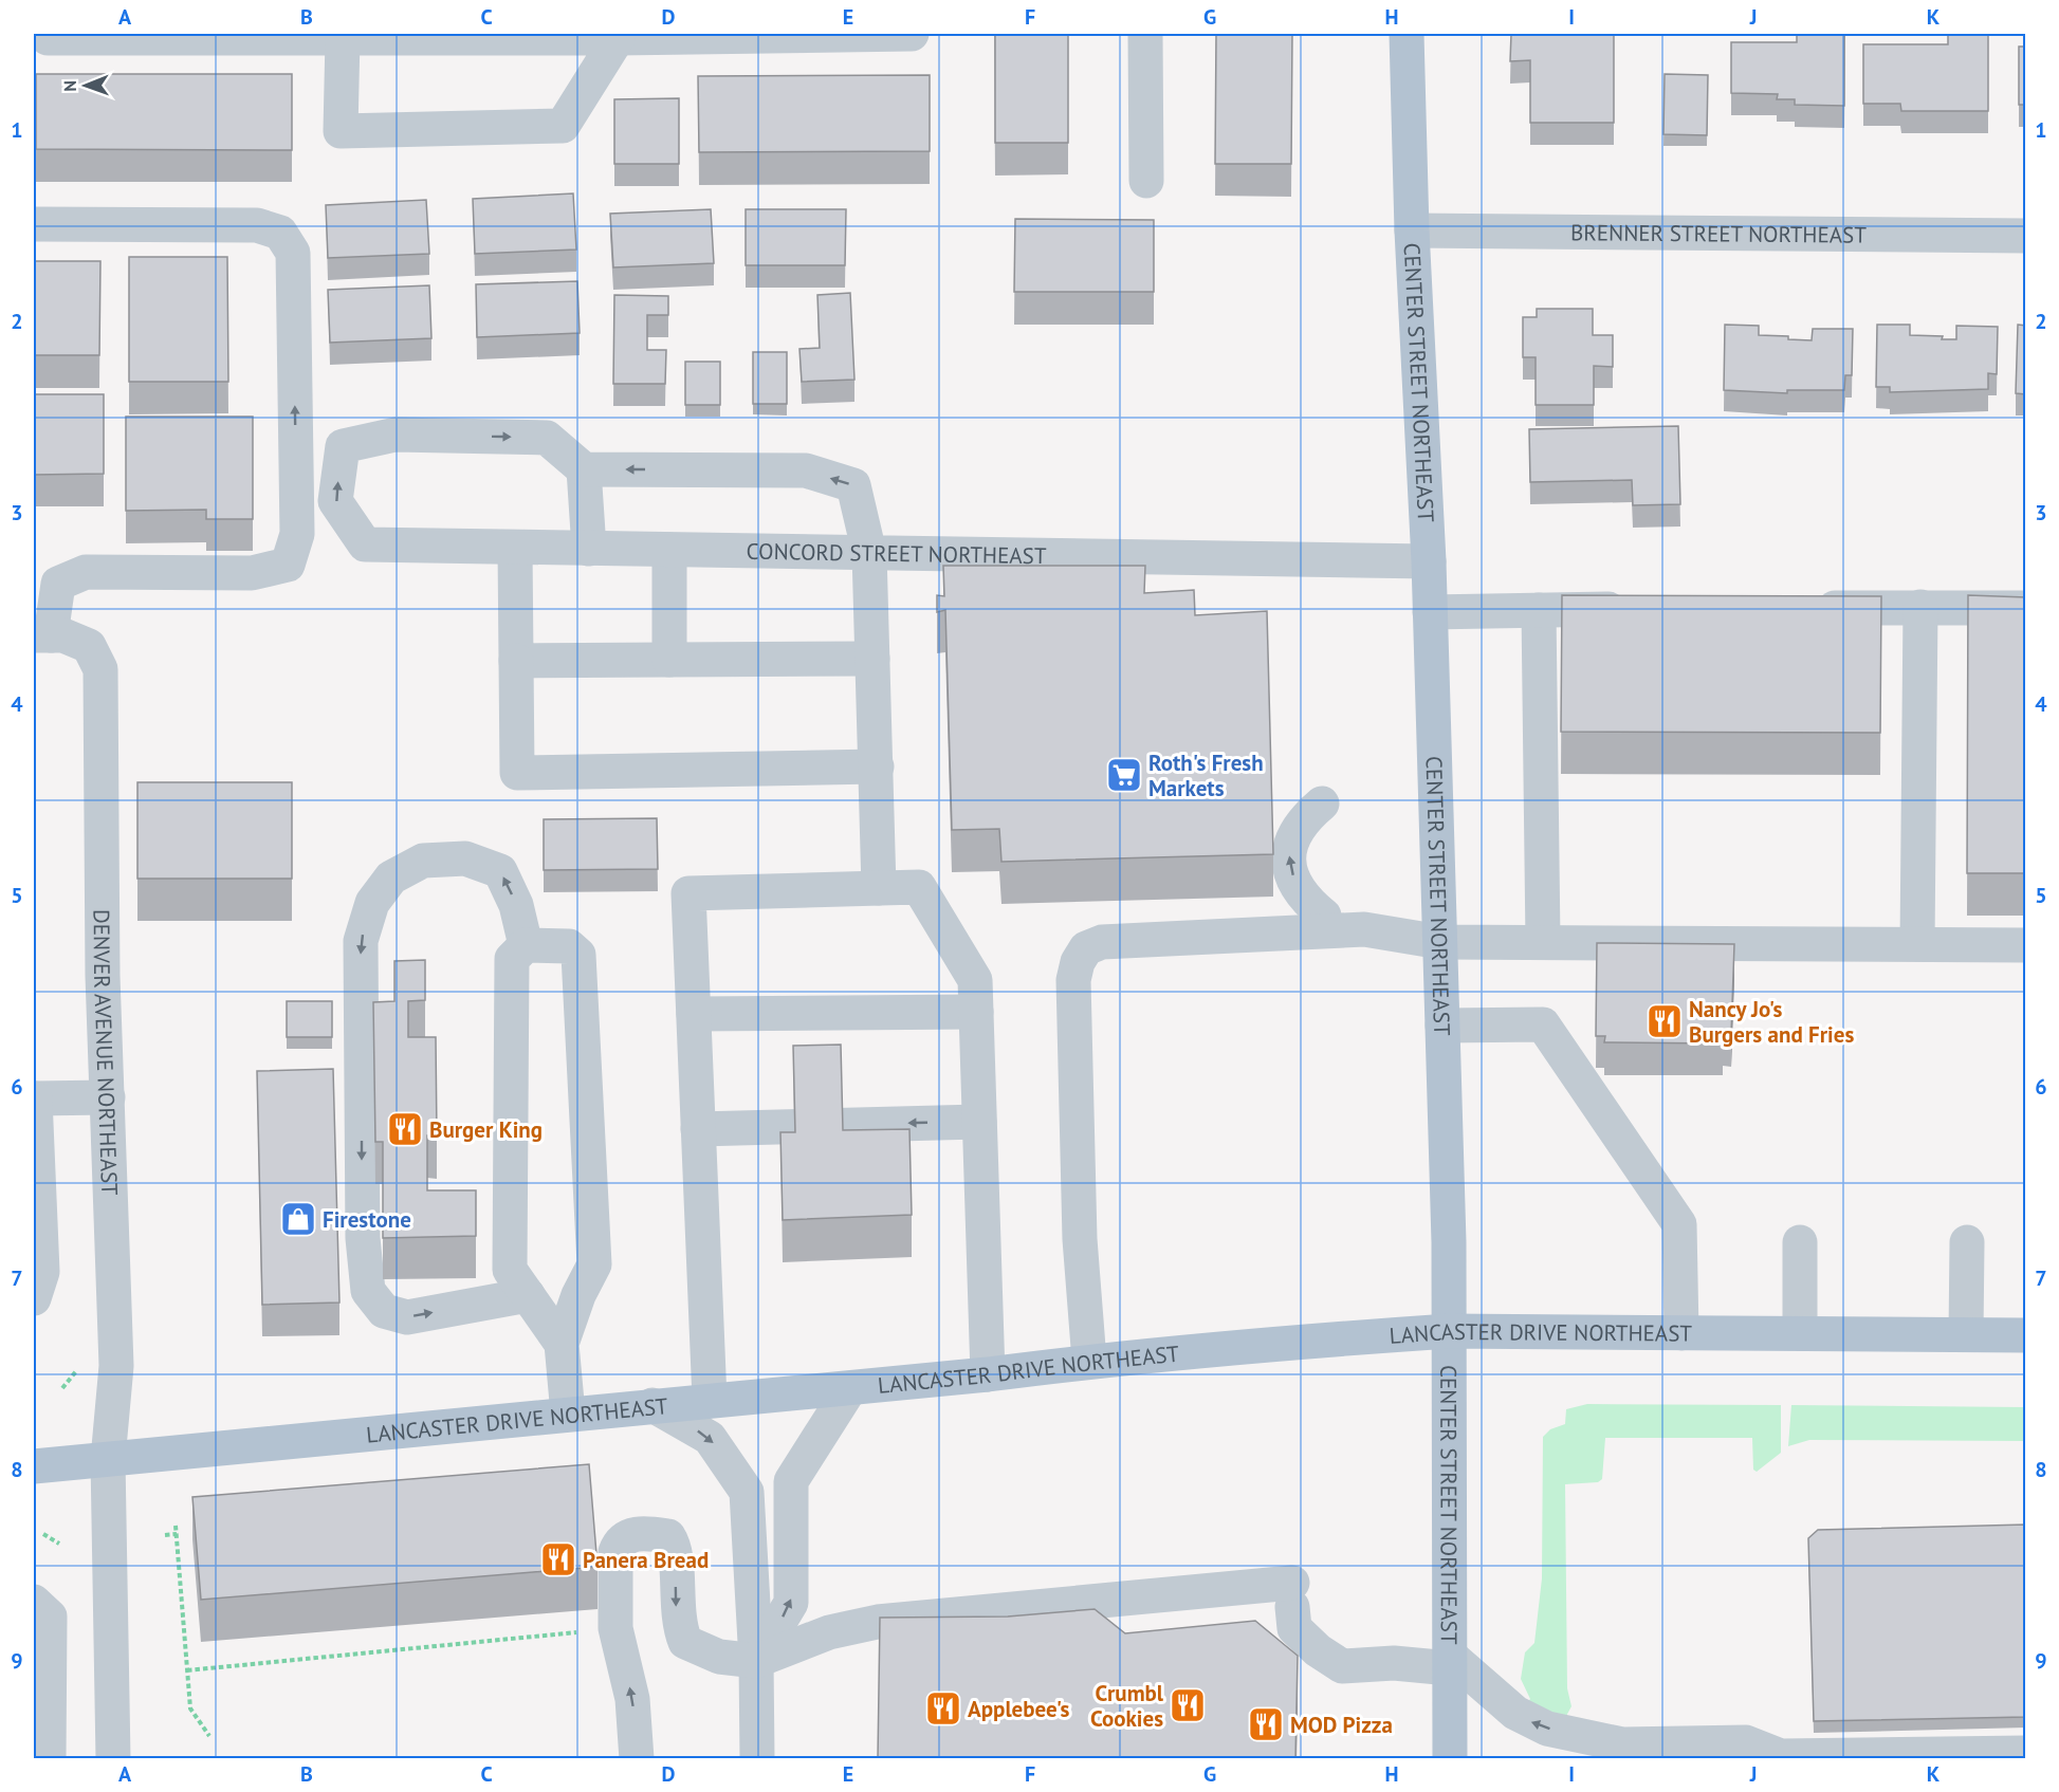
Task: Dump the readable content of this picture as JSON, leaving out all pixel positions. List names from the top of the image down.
{
  "streets": {
    "main road": ["CENTER STREET NORTHEAST", "LANCASTER DRIVE NORTHEAST"],
    "street": ["BRENNER STREET NORTHEAST", "CONCORD STREET NORTHEAST", "DENVER AVENUE NORTHEAST"]
  },
  "crossings": [
    ["BRENNER STREET NORTHEAST", "CENTER STREET NORTHEAST"],
    ["CENTER STREET NORTHEAST", "CONCORD STREET NORTHEAST"],
    ["CENTER STREET NORTHEAST", "LANCASTER DRIVE NORTHEAST"],
    ["DENVER AVENUE NORTHEAST", "LANCASTER DRIVE NORTHEAST"]
  ],
  "places": {
    "supermarket": ["Roth's Fresh Markets"],
    "restaurant": [
      "Nancy Jo's Burgers and Fries",
      "Burger King",
      "Panera Bread",
      "Crumbl Cookies",
      "Applebee's",
      "MOD Pizza"
    ],
    "shop": ["Firestone"]
  },
  "north": "left",
  "grid": {
    "columns": [
      "A",
      "B",
      "C",
      "D",
      "E",
      "F",
      "G",
      "H",
      "I",
      "J",
      "K"
    ],
    "rows": [
      "1",
      "2",
      "3",
      "4",
      "5",
      "6",
      "7",
      "8",
      "9"
    ]
  }
}
